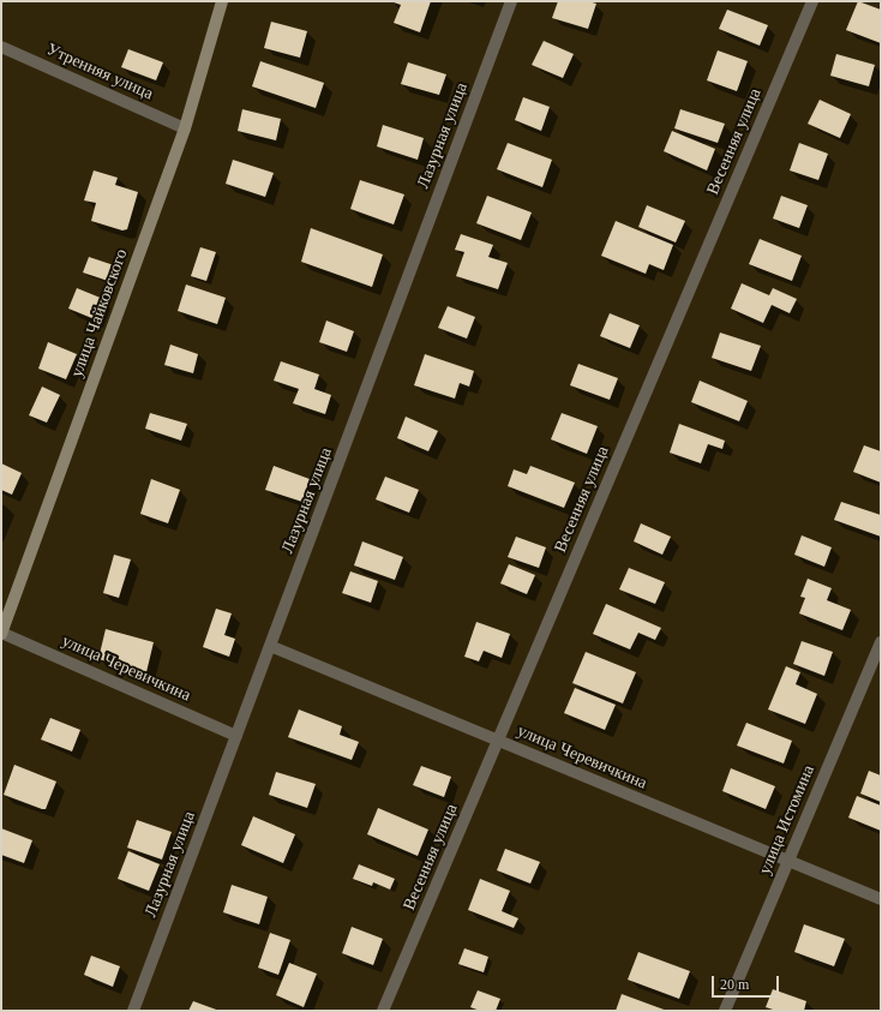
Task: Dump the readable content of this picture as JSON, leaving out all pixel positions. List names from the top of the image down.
{
  "streets": {
    "main road": ["улица Чайковского"],
    "street": [
      "Утренняя улица",
      "Лазурная улица",
      "Весенняя улица",
      "улица Черевичкина",
      "улица Истомина"
    ]
  },
  "crossings": [
    ["Утренняя улица", "улица Чайковского"],
    ["Лазурная улица", "улица Черевичкина"],
    ["Весенняя улица", "улица Черевичкина"],
    ["улица Чайковского", "улица Черевичкина"],
    ["улица Черевичкина", "улица Истомина"]
  ],
  "scale_bar": "20 m"
}
